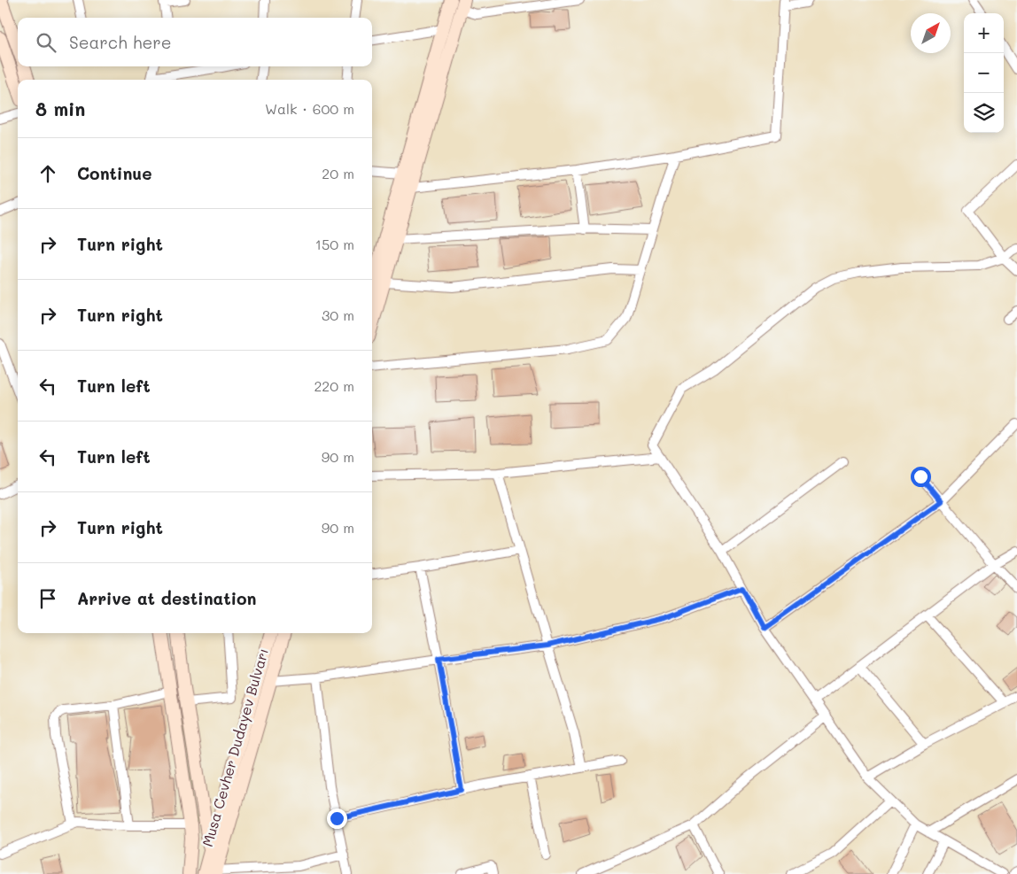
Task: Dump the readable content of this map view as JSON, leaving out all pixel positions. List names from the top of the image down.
{
  "streets": {
    "main road": ["Musa Cevher Dudayev Bulvarı"]
  },
  "north": "top right",
  "page": {
    "map_buttons": ["+", "−"],
    "search": "Search here",
    "heading": ["8 min", "Walk · 600 m"],
    "list": [
      ["Continue", "20 m"],
      ["Turn right", "150 m"],
      ["Turn right", "30 m"],
      ["Turn left", "220 m"],
      ["Turn left", "90 m"],
      ["Turn right", "90 m"],
      "Arrive at destination"
    ]
  }
}
